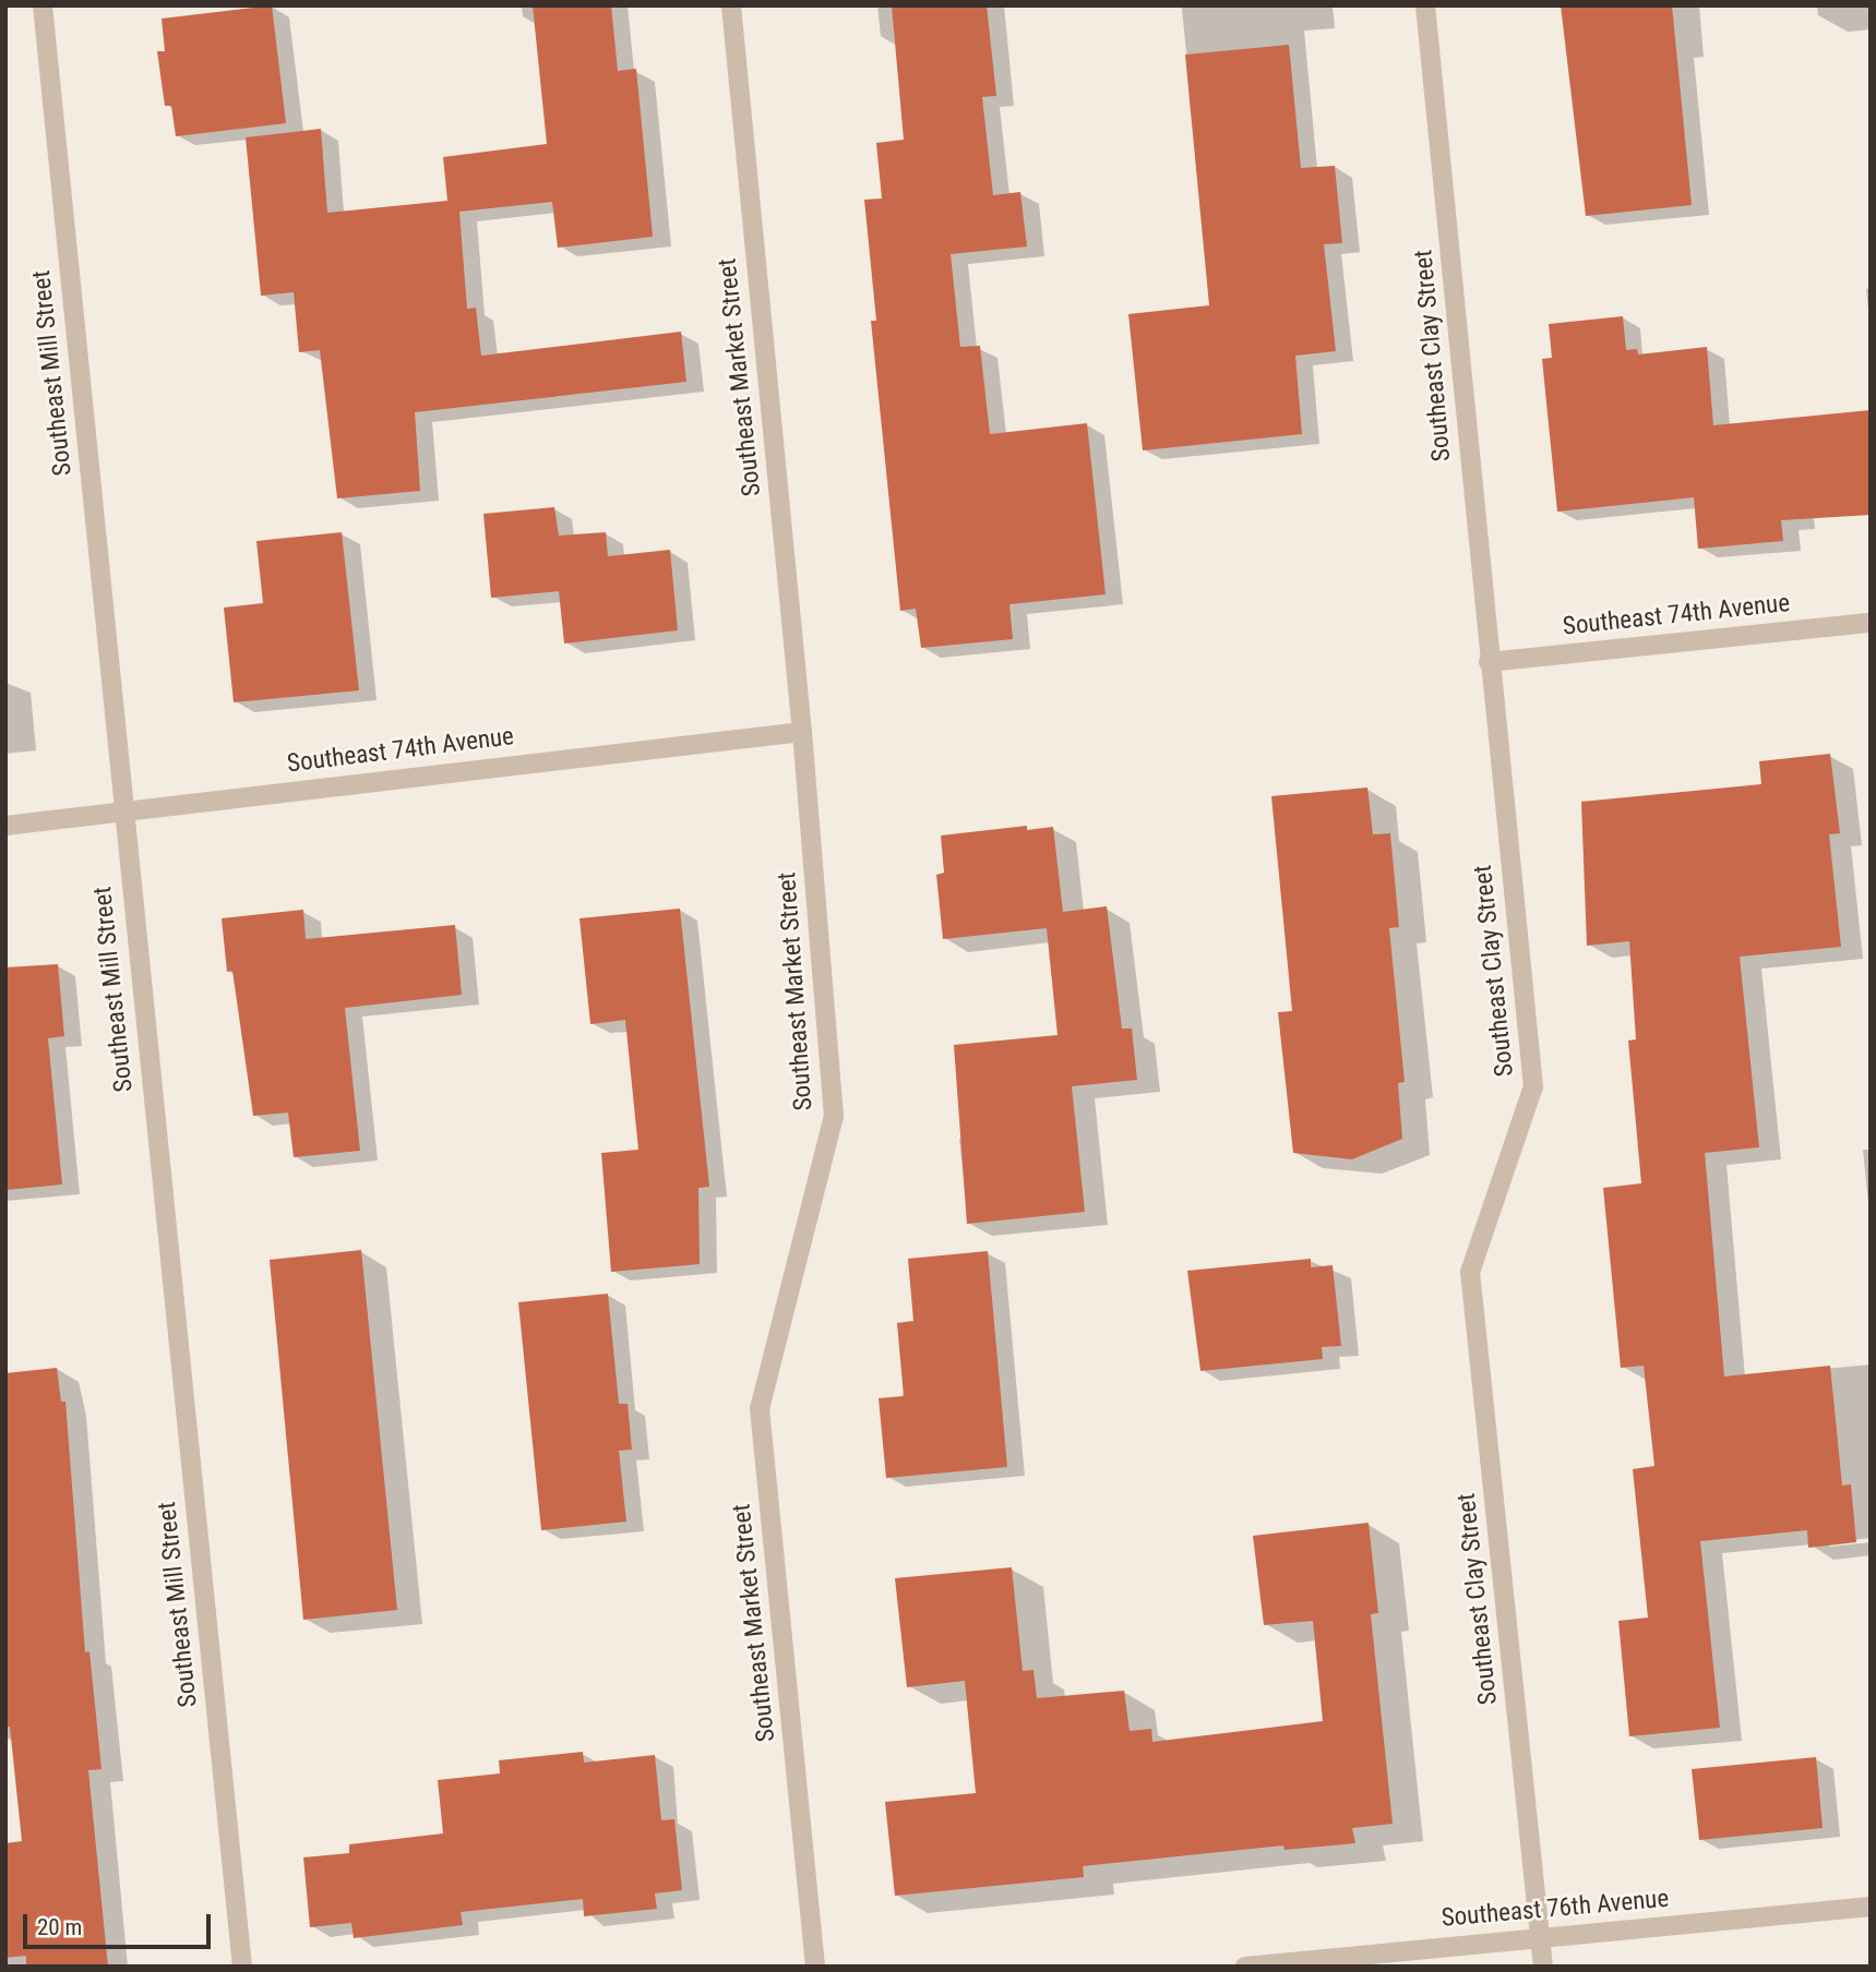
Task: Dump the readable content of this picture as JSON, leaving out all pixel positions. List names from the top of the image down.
{
  "streets": {
    "street": [
      "Southeast Clay Street",
      "Southeast Mill Street",
      "Southeast Market Street",
      "Southeast 74th Avenue",
      "Southeast 76th Avenue"
    ]
  },
  "crossings": [
    ["Southeast Clay Street", "Southeast 74th Avenue"],
    ["Southeast Clay Street", "Southeast 76th Avenue"],
    ["Southeast Mill Street", "Southeast 74th Avenue"],
    ["Southeast Market Street", "Southeast 74th Avenue"]
  ],
  "scale_bar": "20 m"
}
